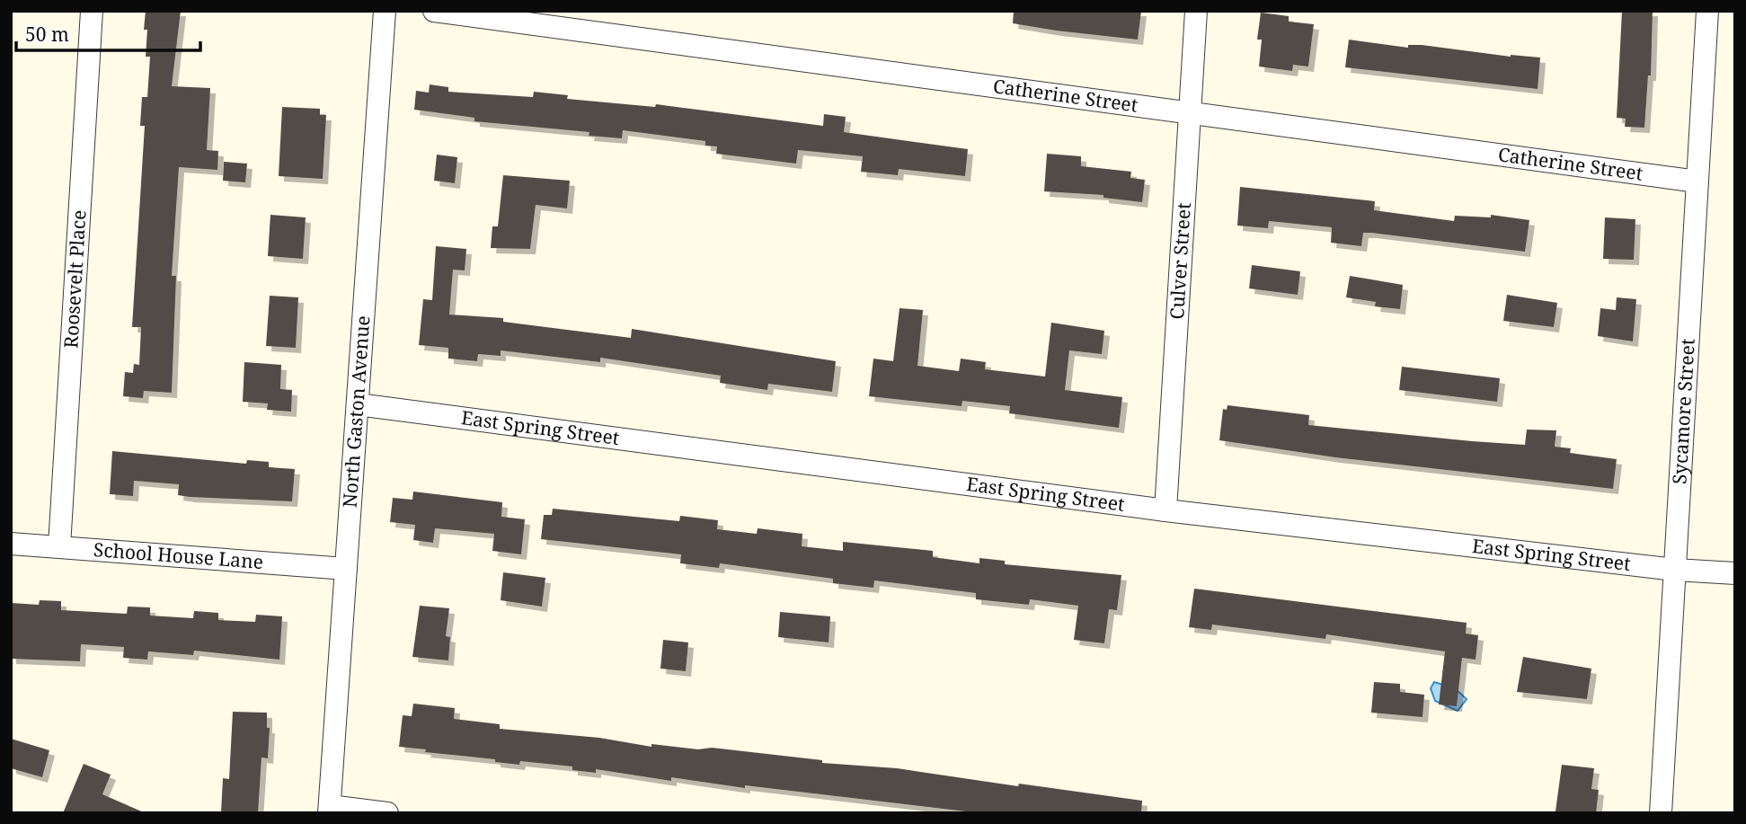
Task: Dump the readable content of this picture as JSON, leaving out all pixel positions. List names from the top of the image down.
{
  "streets": {
    "street": [
      "Catherine Street",
      "Culver Street",
      "Roosevelt Place",
      "North Gaston Avenue",
      "Sycamore Street",
      "East Spring Street",
      "School House Lane"
    ]
  },
  "crossings": [
    ["Catherine Street", "Culver Street"],
    ["Catherine Street", "Sycamore Street"],
    ["Culver Street", "East Spring Street"],
    ["Roosevelt Place", "School House Lane"],
    ["North Gaston Avenue", "East Spring Street"],
    ["North Gaston Avenue", "School House Lane"],
    ["Sycamore Street", "East Spring Street"]
  ],
  "scale_bar": "50 m"
}
